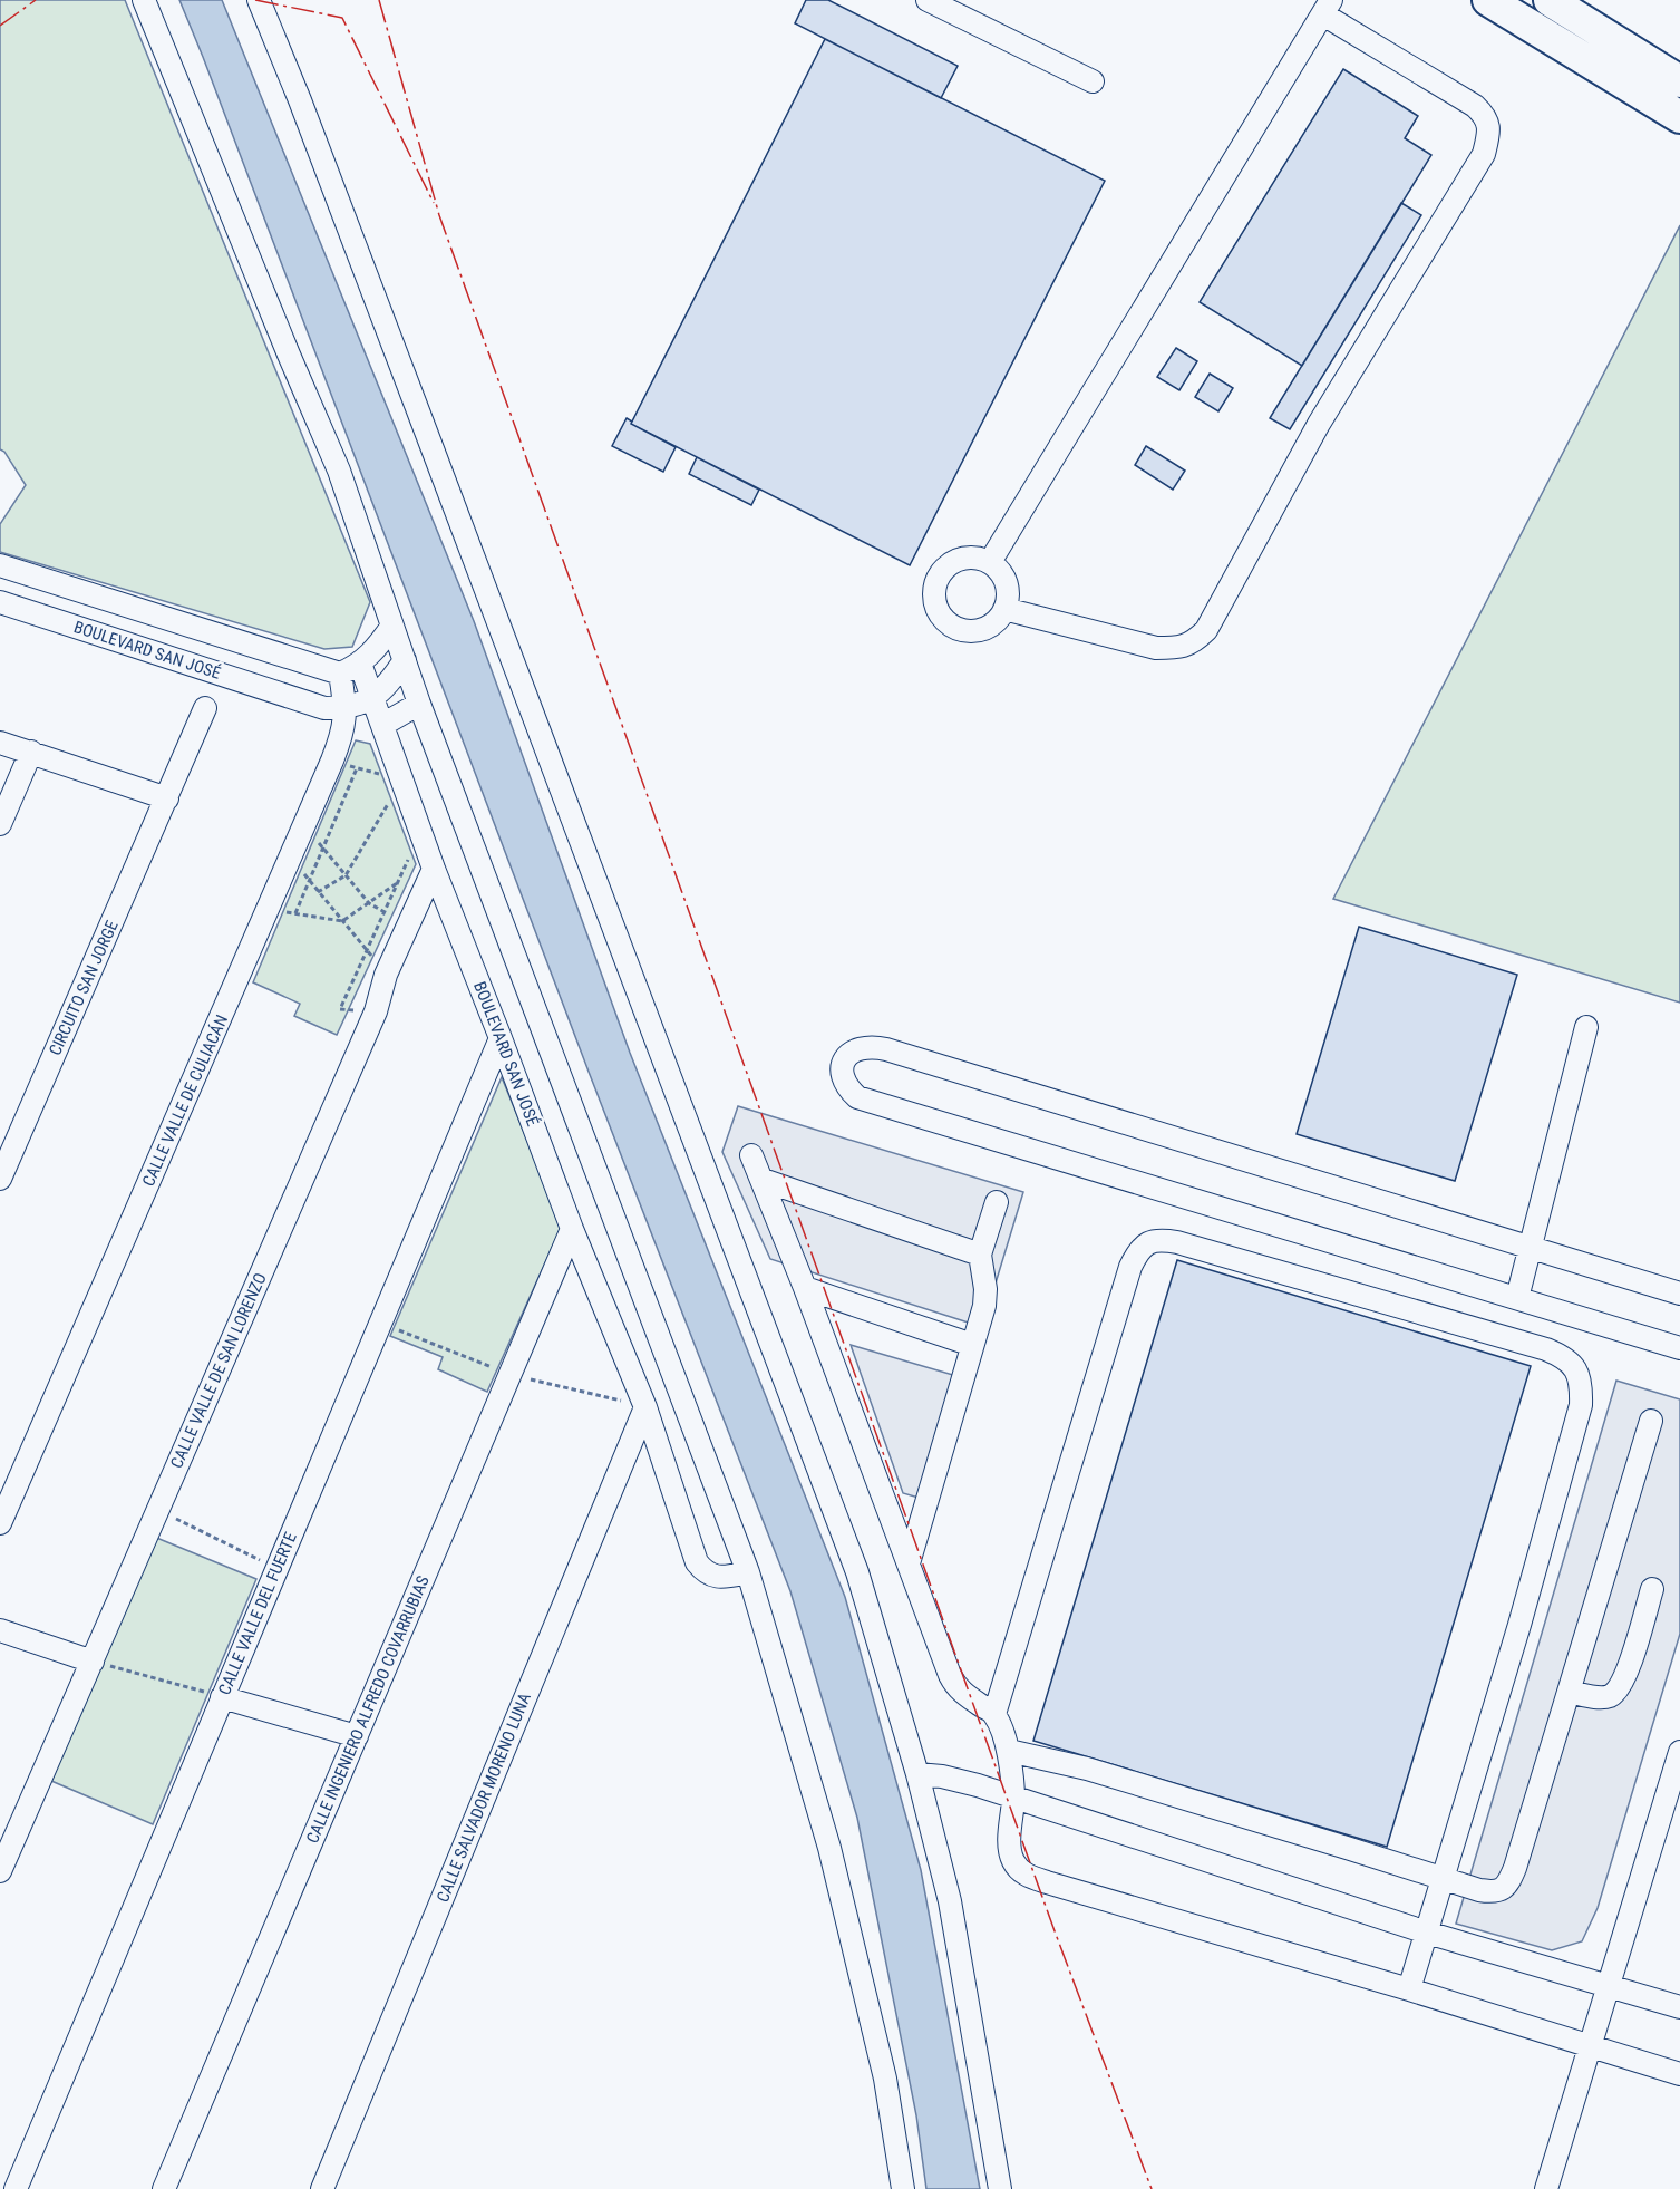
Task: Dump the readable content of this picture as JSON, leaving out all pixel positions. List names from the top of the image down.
{
  "streets": {
    "street": [
      "BOULEVARD SAN JOSÉ",
      "CIRCUITO SAN JORGE",
      "CALLE VALLE DE CULIACÁN",
      "CALLE VALLE DE SAN LORENZO",
      "CALLE VALLE DEL FUERTE",
      "CALLE INGENIERO ALFREDO COVARRUBIAS",
      "CALLE SALVADOR MORENO LUNA"
    ]
  },
  "crossings": [
    ["BOULEVARD SAN JOSÉ", "CALLE VALLE DE CULIACÁN"],
    ["BOULEVARD SAN JOSÉ", "CALLE VALLE DE SAN LORENZO"],
    ["BOULEVARD SAN JOSÉ", "CALLE VALLE DEL FUERTE"],
    ["BOULEVARD SAN JOSÉ", "CALLE INGENIERO ALFREDO COVARRUBIAS"],
    ["BOULEVARD SAN JOSÉ", "CALLE SALVADOR MORENO LUNA"]
  ]
}
